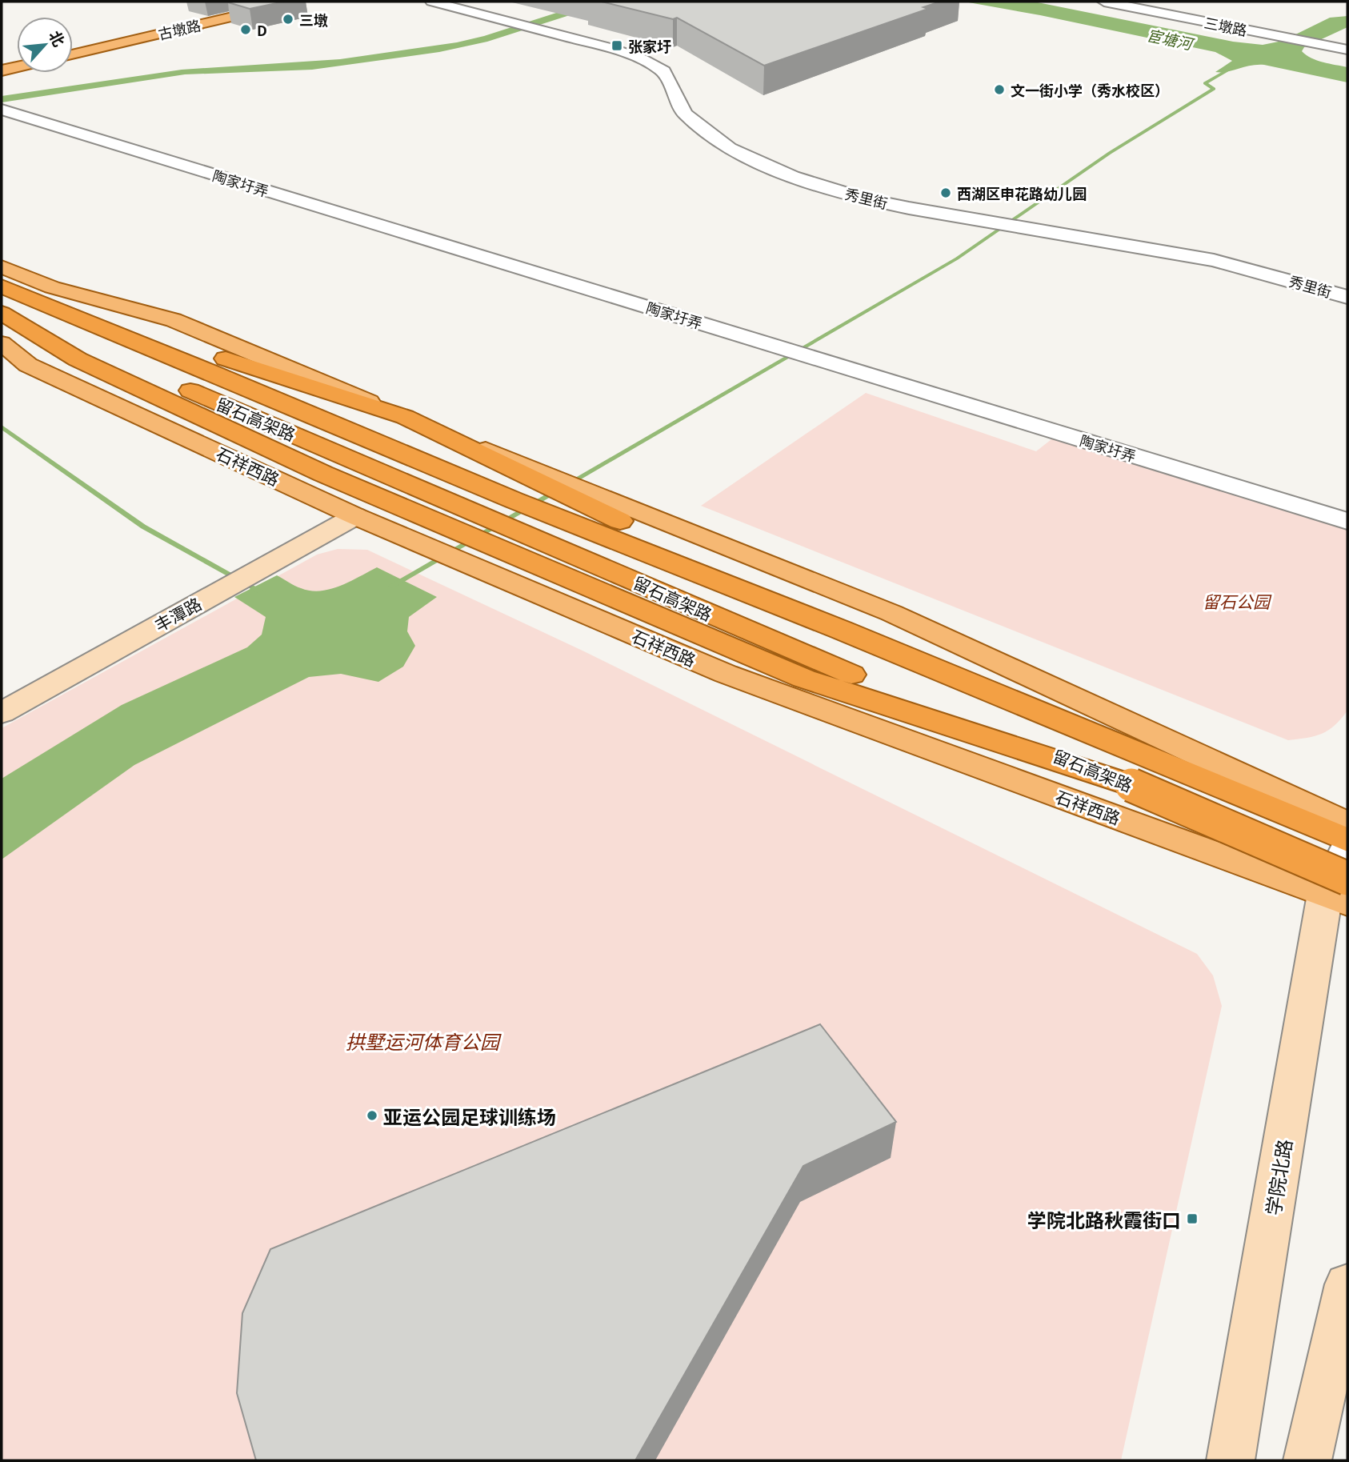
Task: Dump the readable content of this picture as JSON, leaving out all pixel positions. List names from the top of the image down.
{
  "streets": {
    "highway": ["留石高架路"],
    "main road": [
      "古墩路",
      "石祥西路",
      "丰潭路",
      "学院北路"
    ],
    "street": ["三墩路", "陶家圩弄", "秀里街"]
  },
  "crossings": [
    ["留石高架路", "石祥西路"],
    ["留石高架路", "学院北路"],
    ["石祥西路", "丰潭路"],
    ["石祥西路", "学院北路"]
  ],
  "water": ["宦塘河"],
  "parks": ["留石公园", "拱墅运河体育公园"],
  "places": {
    "other": [
      "三墩",
      "D",
      "文一街小学（秀水校区）",
      "西湖区申花路幼儿园",
      "亚运公园足球训练场"
    ],
    "transit": ["张家圩", "学院北路秋霞街口"]
  },
  "north": "top right"
}
